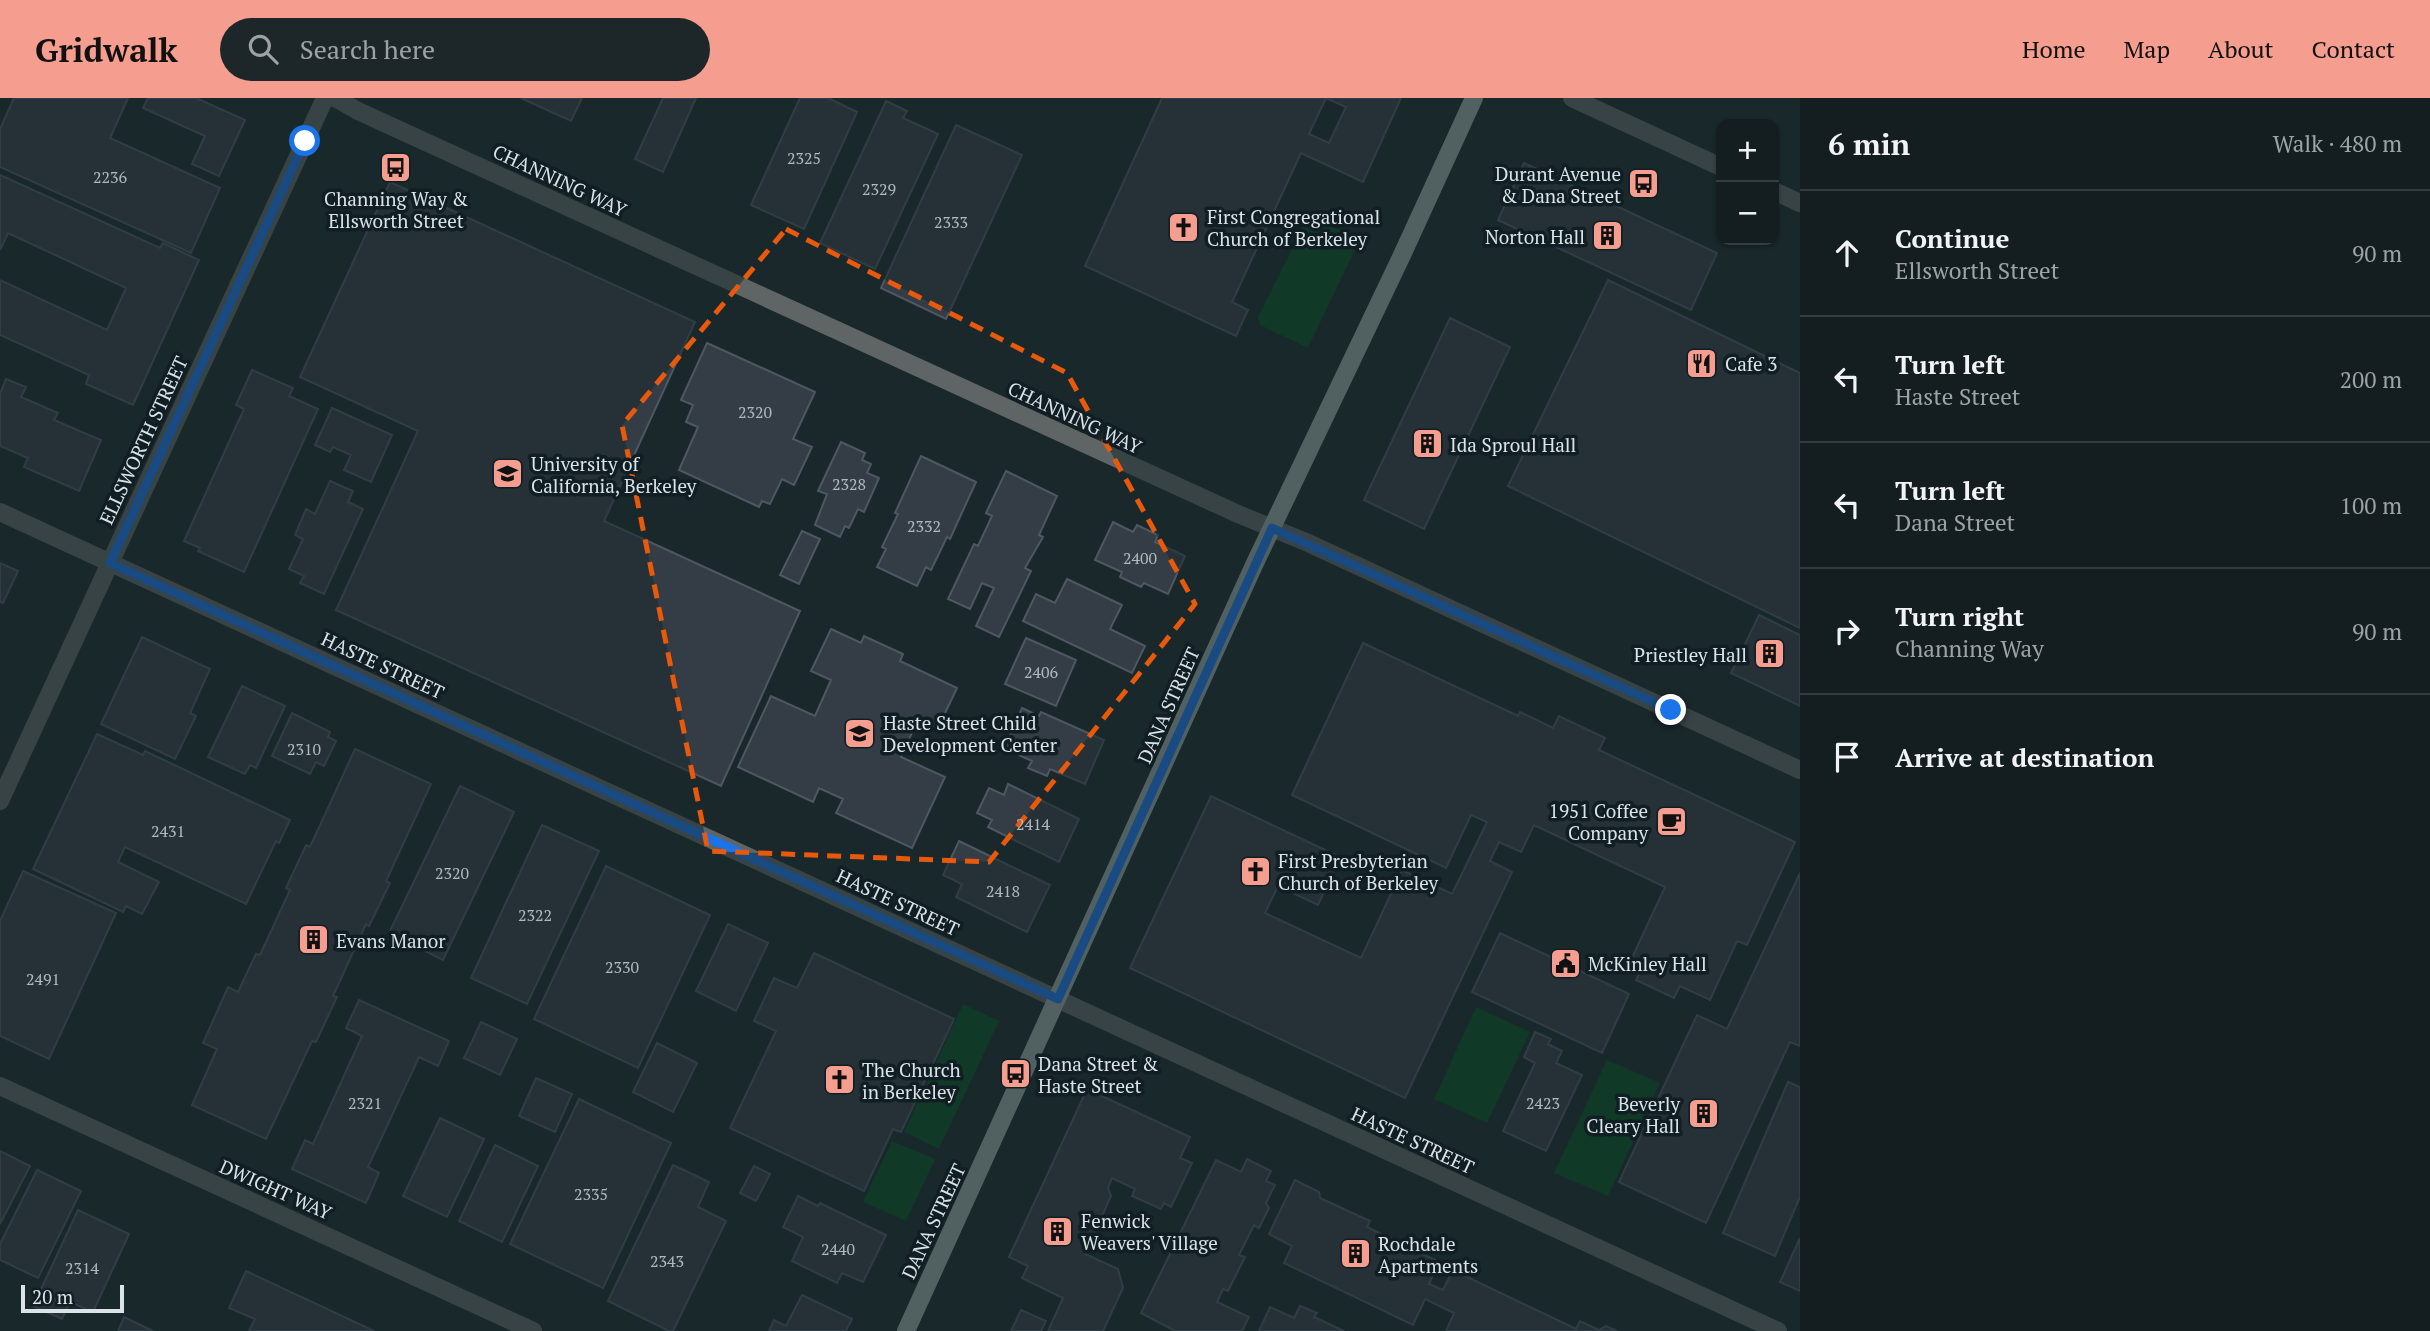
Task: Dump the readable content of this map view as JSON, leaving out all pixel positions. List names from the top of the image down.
{
  "streets": {
    "main road": ["DANA STREET"],
    "street": [
      "CHANNING WAY",
      "ELLSWORTH STREET",
      "HASTE STREET",
      "DWIGHT WAY"
    ]
  },
  "crossings": [
    ["CHANNING WAY", "DANA STREET"],
    ["ELLSWORTH STREET", "HASTE STREET"],
    ["HASTE STREET", "DANA STREET"]
  ],
  "places": {
    "bus stop": ["Channing Way & Ellsworth Street", "Durant Avenue & Dana Street", "Dana Street & Haste Street"],
    "church": ["First Congregational Church of Berkeley", "First Presbyterian Church of Berkeley", "The Church in Berkeley"],
    "building": [
      "Norton Hall",
      "Ida Sproul Hall",
      "Priestley Hall",
      "Evans Manor",
      "Beverly Cleary Hall",
      "Fenwick Weavers' Village",
      "Rochdale Apartments"
    ],
    "restaurant": ["Cafe 3"],
    "school or university": ["University of California, Berkeley", "Haste Street Child Development Center"],
    "cafe": ["1951 Coffee Company"],
    "public building": ["McKinley Hall"]
  },
  "house_numbers": [
    "2325",
    "2236",
    "2329",
    "2333",
    "2320",
    "2328",
    "2332",
    "2400",
    "2406",
    "2310",
    "2414",
    "2431",
    "2320",
    "2418",
    "2322",
    "2330",
    "2491",
    "2321",
    "2423",
    "2335",
    "2440",
    "2343",
    "2314"
  ],
  "scale_bar": "20 m",
  "page": {
    "header": "Gridwalk",
    "search": "Search here",
    "nav": [
      "Home",
      "Map",
      "About",
      "Contact"
    ],
    "heading": ["6 min", "Walk · 480 m"],
    "map_buttons": ["+", "−"],
    "list": [
      ["Continue", "Ellsworth Street", "90 m"],
      ["Turn left", "Haste Street", "200 m"],
      ["Turn left", "Dana Street", "100 m"],
      ["Turn right", "Channing Way", "90 m"],
      "Arrive at destination"
    ],
    "scale": "20 m"
  }
}
